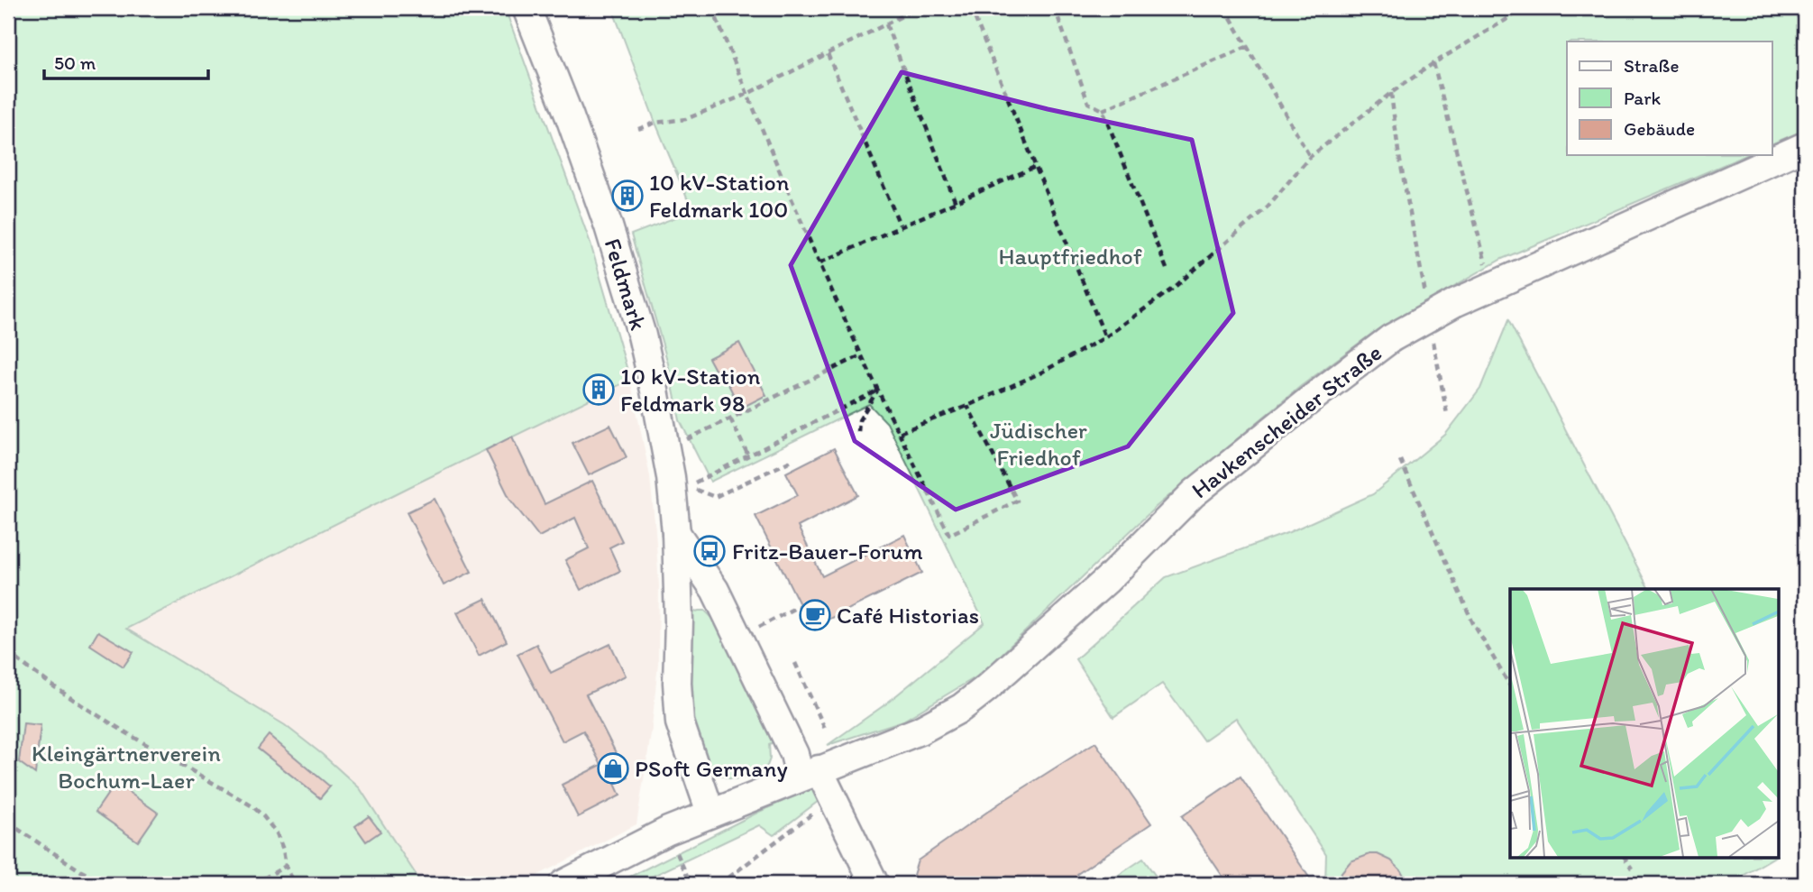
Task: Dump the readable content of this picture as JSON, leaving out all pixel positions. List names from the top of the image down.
{
  "streets": {
    "street": ["Feldmark", "Havkenscheider Straße"]
  },
  "crossings": [
    ["Feldmark", "Havkenscheider Straße"]
  ],
  "parks": ["Hauptfriedhof", "Jüdischer Friedhof", "Kleingärtnerverein Bochum-Laer"],
  "places": {
    "building": ["10 kV-Station Feldmark 100", "10 kV-Station Feldmark 98"],
    "bus stop": ["Fritz-Bauer-Forum"],
    "cafe": ["Café Historias"],
    "shop": ["PSoft Germany"]
  },
  "legend": ["Straße", "Park", "Gebäude"],
  "scale_bar": "50 m"
}
